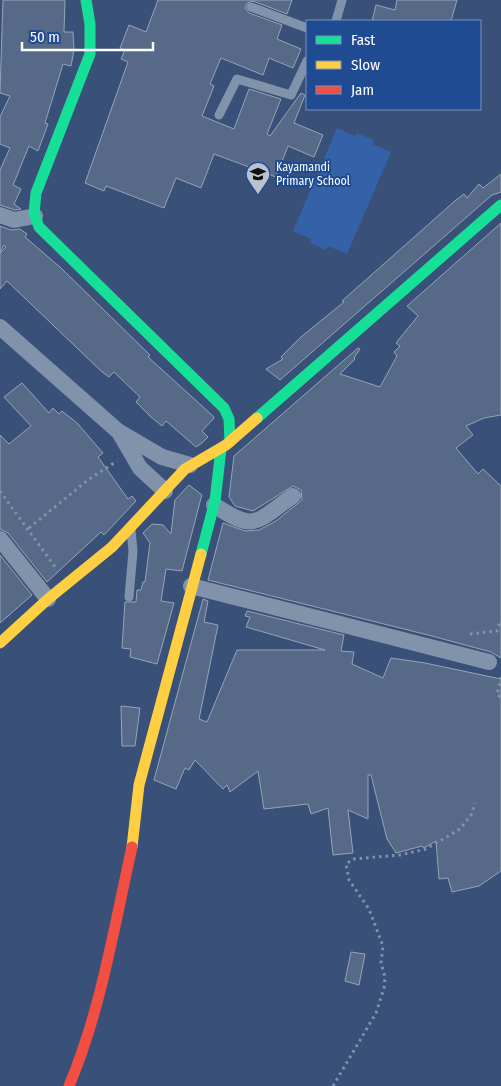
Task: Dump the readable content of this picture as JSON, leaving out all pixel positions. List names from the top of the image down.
{
  "places": {
    "school or university": ["Kayamandi Primary School"]
  },
  "legend": ["Fast", "Slow", "Jam"],
  "scale_bar": "50 m"
}
